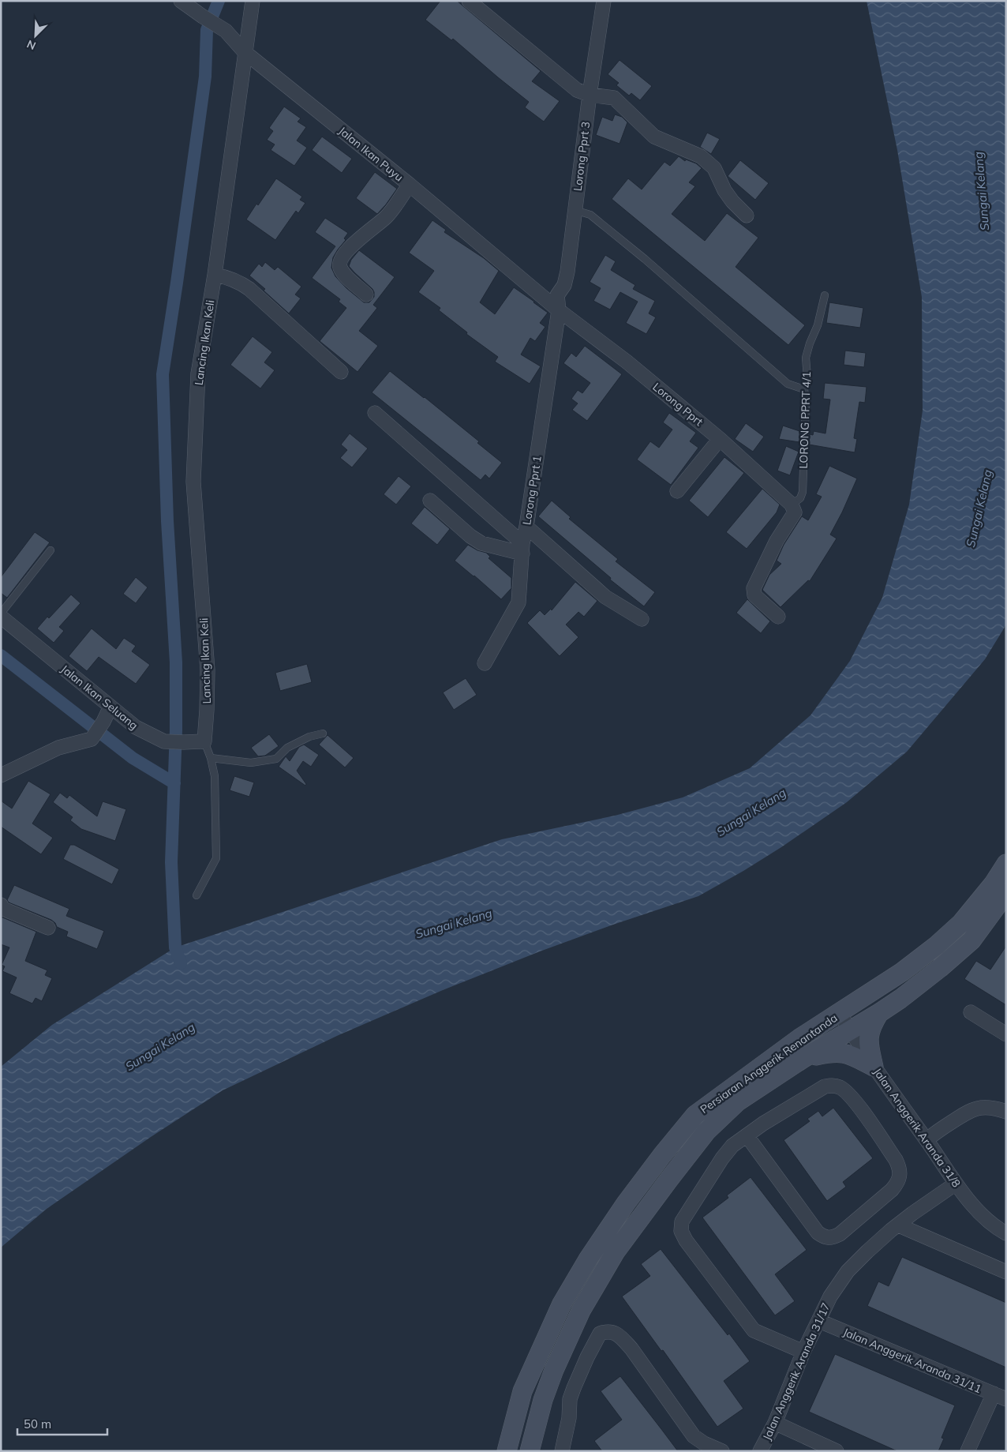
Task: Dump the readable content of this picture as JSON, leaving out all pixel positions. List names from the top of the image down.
{
  "streets": {
    "main road": ["Persiaran Anggerik Renantanda"],
    "street": [
      "Jalan Ikan Puyu",
      "Lorong Pprt 3",
      "Lancing Ikan Keli",
      "Lorong Pprt",
      "LORONG PPRT 4/1",
      "Lorong Pprt 1",
      "Jalan Ikan Seluang",
      "Jalan Anggerik Aranda 31/8",
      "Jalan Anggerik Aranda 31/11",
      "Jalan Anggerik Aranda 31/17"
    ]
  },
  "crossings": [
    ["Jalan Ikan Puyu", "Lorong Pprt 3"],
    ["Jalan Ikan Puyu", "Lancing Ikan Keli"],
    ["Jalan Ikan Puyu", "Lorong Pprt"],
    ["Jalan Ikan Puyu", "Lorong Pprt 1"],
    ["Lorong Pprt 3", "Lorong Pprt"],
    ["Lorong Pprt 3", "Lorong Pprt 1"],
    ["Lancing Ikan Keli", "Jalan Ikan Seluang"],
    ["Lorong Pprt", "LORONG PPRT 4/1"],
    ["Lorong Pprt", "Lorong Pprt 1"],
    ["Persiaran Anggerik Renantanda", "Jalan Anggerik Aranda 31/8"],
    ["Jalan Anggerik Aranda 31/8", "Jalan Anggerik Aranda 31/17"],
    ["Jalan Anggerik Aranda 31/11", "Jalan Anggerik Aranda 31/17"]
  ],
  "water": ["Sungai Kelang"],
  "scale_bar": "50 m",
  "north": "bottom left"
}
